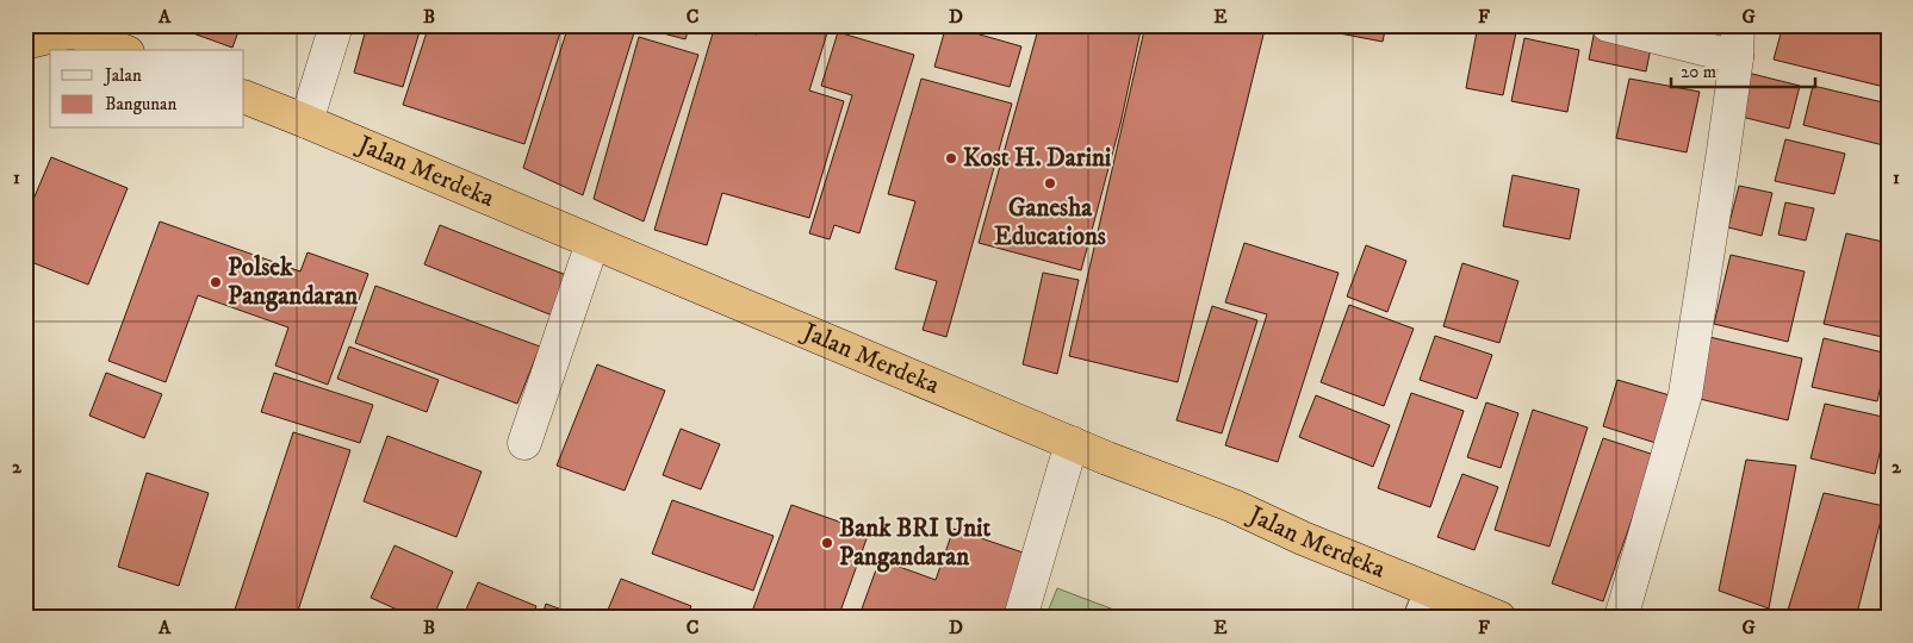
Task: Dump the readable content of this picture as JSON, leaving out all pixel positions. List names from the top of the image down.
{
  "streets": {
    "highway": ["Jalan Merdeka"]
  },
  "places": [
    "Kost H. Darini",
    "Ganesha Educations",
    "Polsek Pangandaran",
    "Bank BRI Unit Pangandaran"
  ],
  "legend": ["Jalan", "Bangunan"],
  "scale_bar": "20 m",
  "grid": {
    "columns": [
      "A",
      "B",
      "C",
      "D",
      "E",
      "F",
      "G"
    ],
    "rows": ["1", "2"]
  }
}
